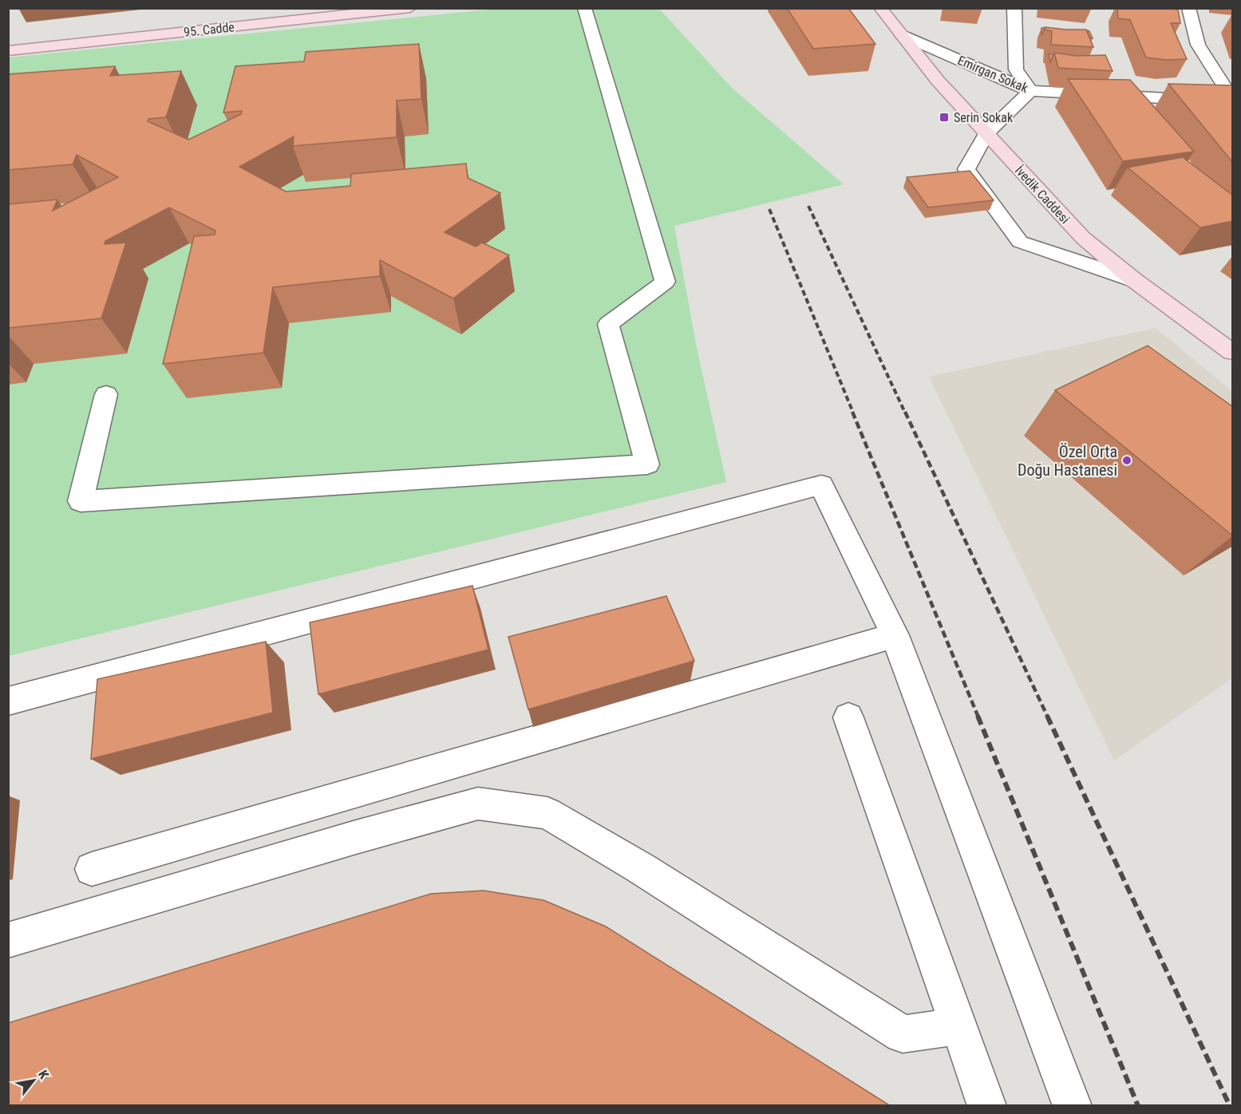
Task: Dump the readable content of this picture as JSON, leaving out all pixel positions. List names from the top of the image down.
{
  "streets": {
    "main road": ["95. Cadde", "İvedik Caddesi"],
    "street": ["Emirgan Sokak"]
  },
  "crossings": [
    ["Emirgan Sokak", "İvedik Caddesi"]
  ],
  "places": {
    "transit": ["Serin Sokak"],
    "other": ["Özel Orta Doğu Hastanesi"]
  },
  "north": "top right"
}
